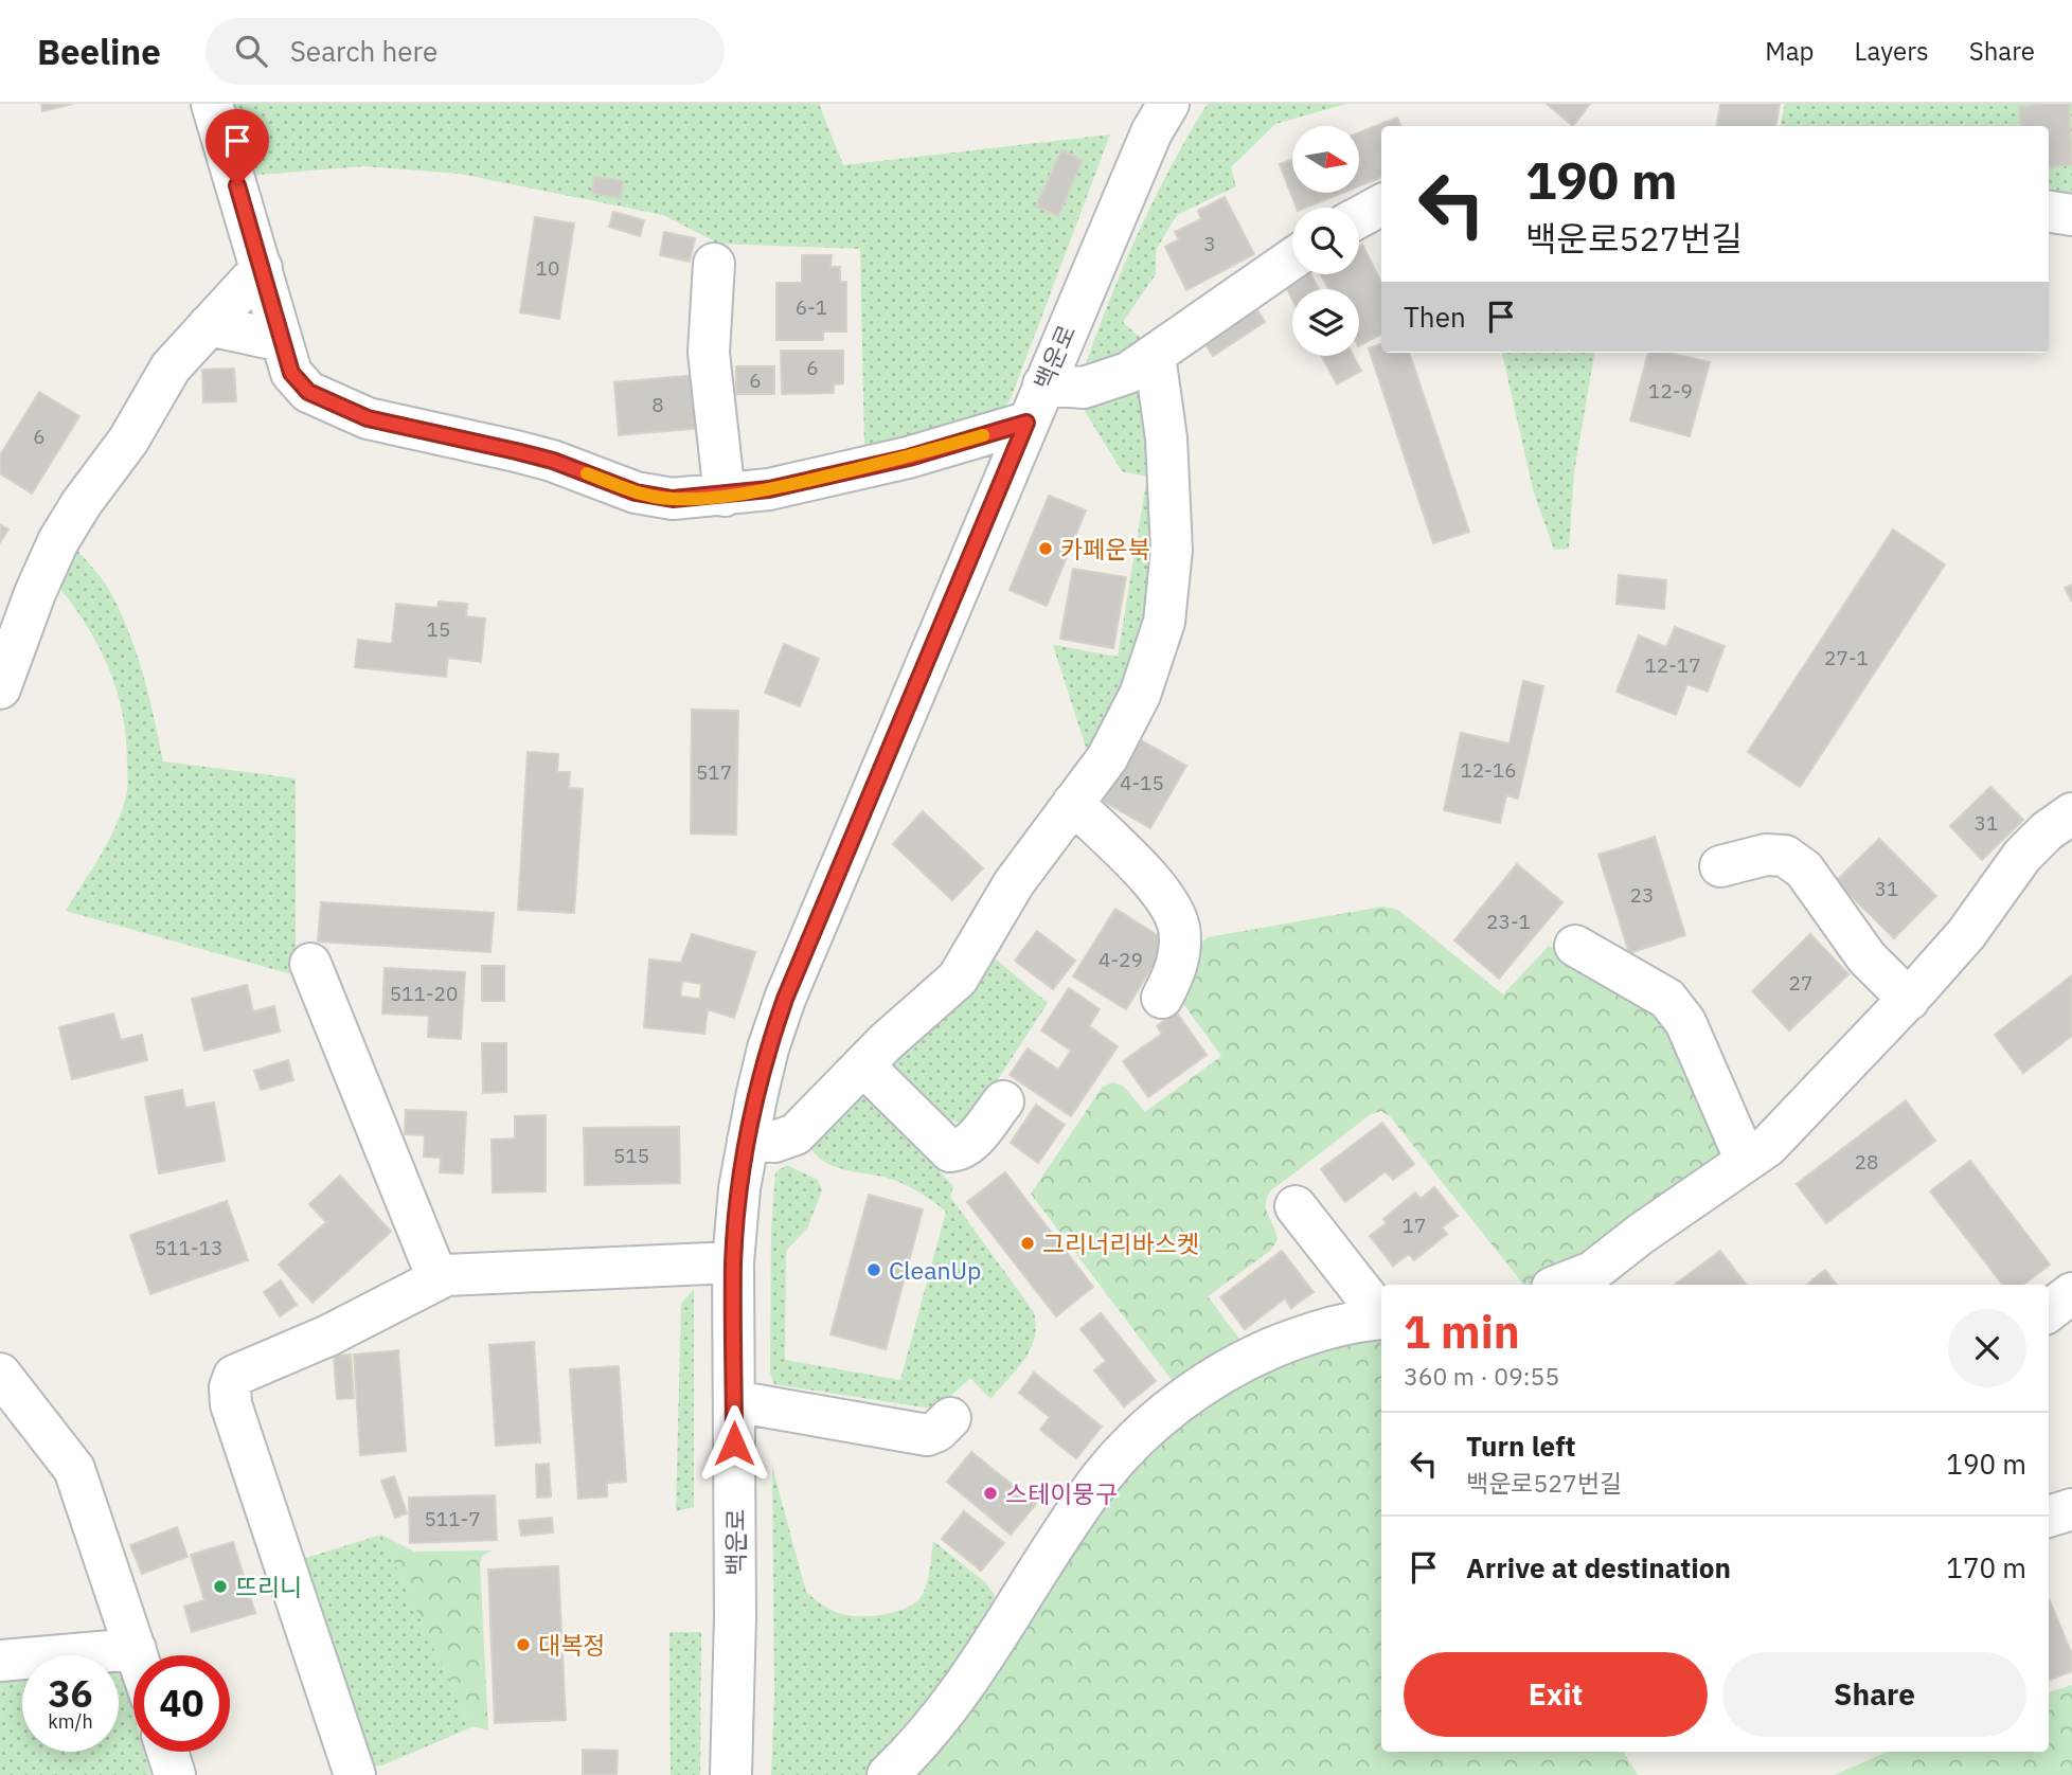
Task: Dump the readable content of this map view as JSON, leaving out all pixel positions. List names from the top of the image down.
{
  "streets": {
    "street": ["백운로"]
  },
  "places": [
    "카페운북",
    "그리너리바스켓",
    "CleanUp",
    "스테이뭉구",
    "뜨리니",
    "대복정"
  ],
  "house_numbers": [
    "3",
    "10",
    "6-1",
    "6",
    "6",
    "12-9",
    "8",
    "6",
    "15",
    "27-1",
    "12-17",
    "12-16",
    "517",
    "4-15",
    "31",
    "31",
    "23",
    "23-1",
    "4-29",
    "27",
    "511-20",
    "515",
    "28",
    "17",
    "511-13",
    "511-7"
  ],
  "north": "right",
  "page": {
    "header": "Beeline",
    "search": "Search here",
    "nav": ["Map", "Layers", "Share"],
    "turn": ["190 m", "백운로527번길"],
    "then": "Then",
    "heading": ["1 min", "360 m · 09:55"],
    "list": [
      {
        "name": "Turn left",
        "note": "백운로527번길",
        "value": "190 m"
      },
      {
        "name": "Arrive at destination",
        "value": "170 m"
      }
    ],
    "buttons": ["Exit", "Share"],
    "speed": "36 km/h",
    "limit": "40"
  }
}
